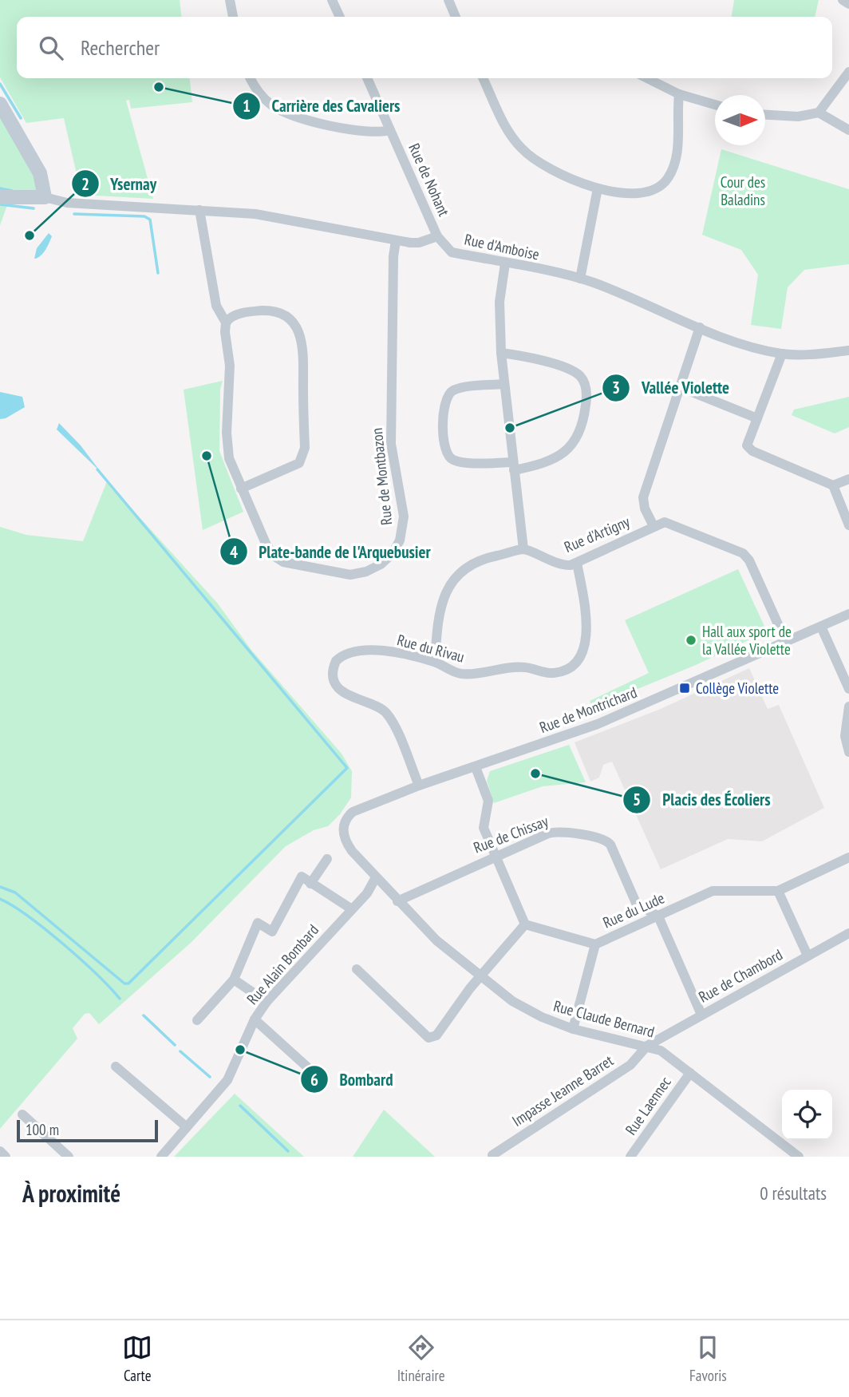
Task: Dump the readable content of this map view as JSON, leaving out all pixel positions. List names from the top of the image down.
{
  "streets": {
    "street": [
      "Rue de Nohant",
      "Rue d'Amboise",
      "Rue de Montbazon",
      "Rue d'Artigny",
      "Rue du Rivau",
      "Rue de Montrichard",
      "Rue de Chissay",
      "Rue du Lude",
      "Rue Alain Bombard",
      "Rue de Chambord",
      "Rue Claude Bernard",
      "Impasse Jeanne Barret",
      "Rue Laennec"
    ]
  },
  "crossings": [
    ["Rue de Nohant", "Rue d'Amboise"],
    ["Rue d'Artigny", "Rue du Rivau"],
    ["Rue d'Artigny", "Rue de Montrichard"],
    ["Rue du Rivau", "Rue de Montrichard"],
    ["Rue de Montrichard", "Rue Claude Bernard"],
    ["Rue de Chissay", "Rue du Lude"],
    ["Rue de Chissay", "Rue Claude Bernard"],
    ["Rue Alain Bombard", "Rue Claude Bernard"],
    ["Rue de Chambord", "Rue Claude Bernard"],
    ["Rue de Chambord", "Impasse Jeanne Barret"],
    ["Rue Claude Bernard", "Impasse Jeanne Barret"],
    ["Rue Claude Bernard", "Rue Laennec"]
  ],
  "parks": ["Cour des Baladins"],
  "places": {
    "other": [
      "Carrière des Cavaliers",
      "Ysernay",
      "Vallée Violette",
      "Plate-bande de l'Arquebusier",
      "Hall aux sport de la Vallée Violette",
      "Placis des Écoliers",
      "Bombard"
    ],
    "transit": ["Collège Violette"]
  },
  "scale_bar": "100 m",
  "north": "right",
  "page": {
    "search": "Rechercher",
    "scale": "100 m",
    "heading": ["À proximité", "0 résultats"],
    "nav": ["Carte", "Itinéraire", "Favoris"]
  }
}
